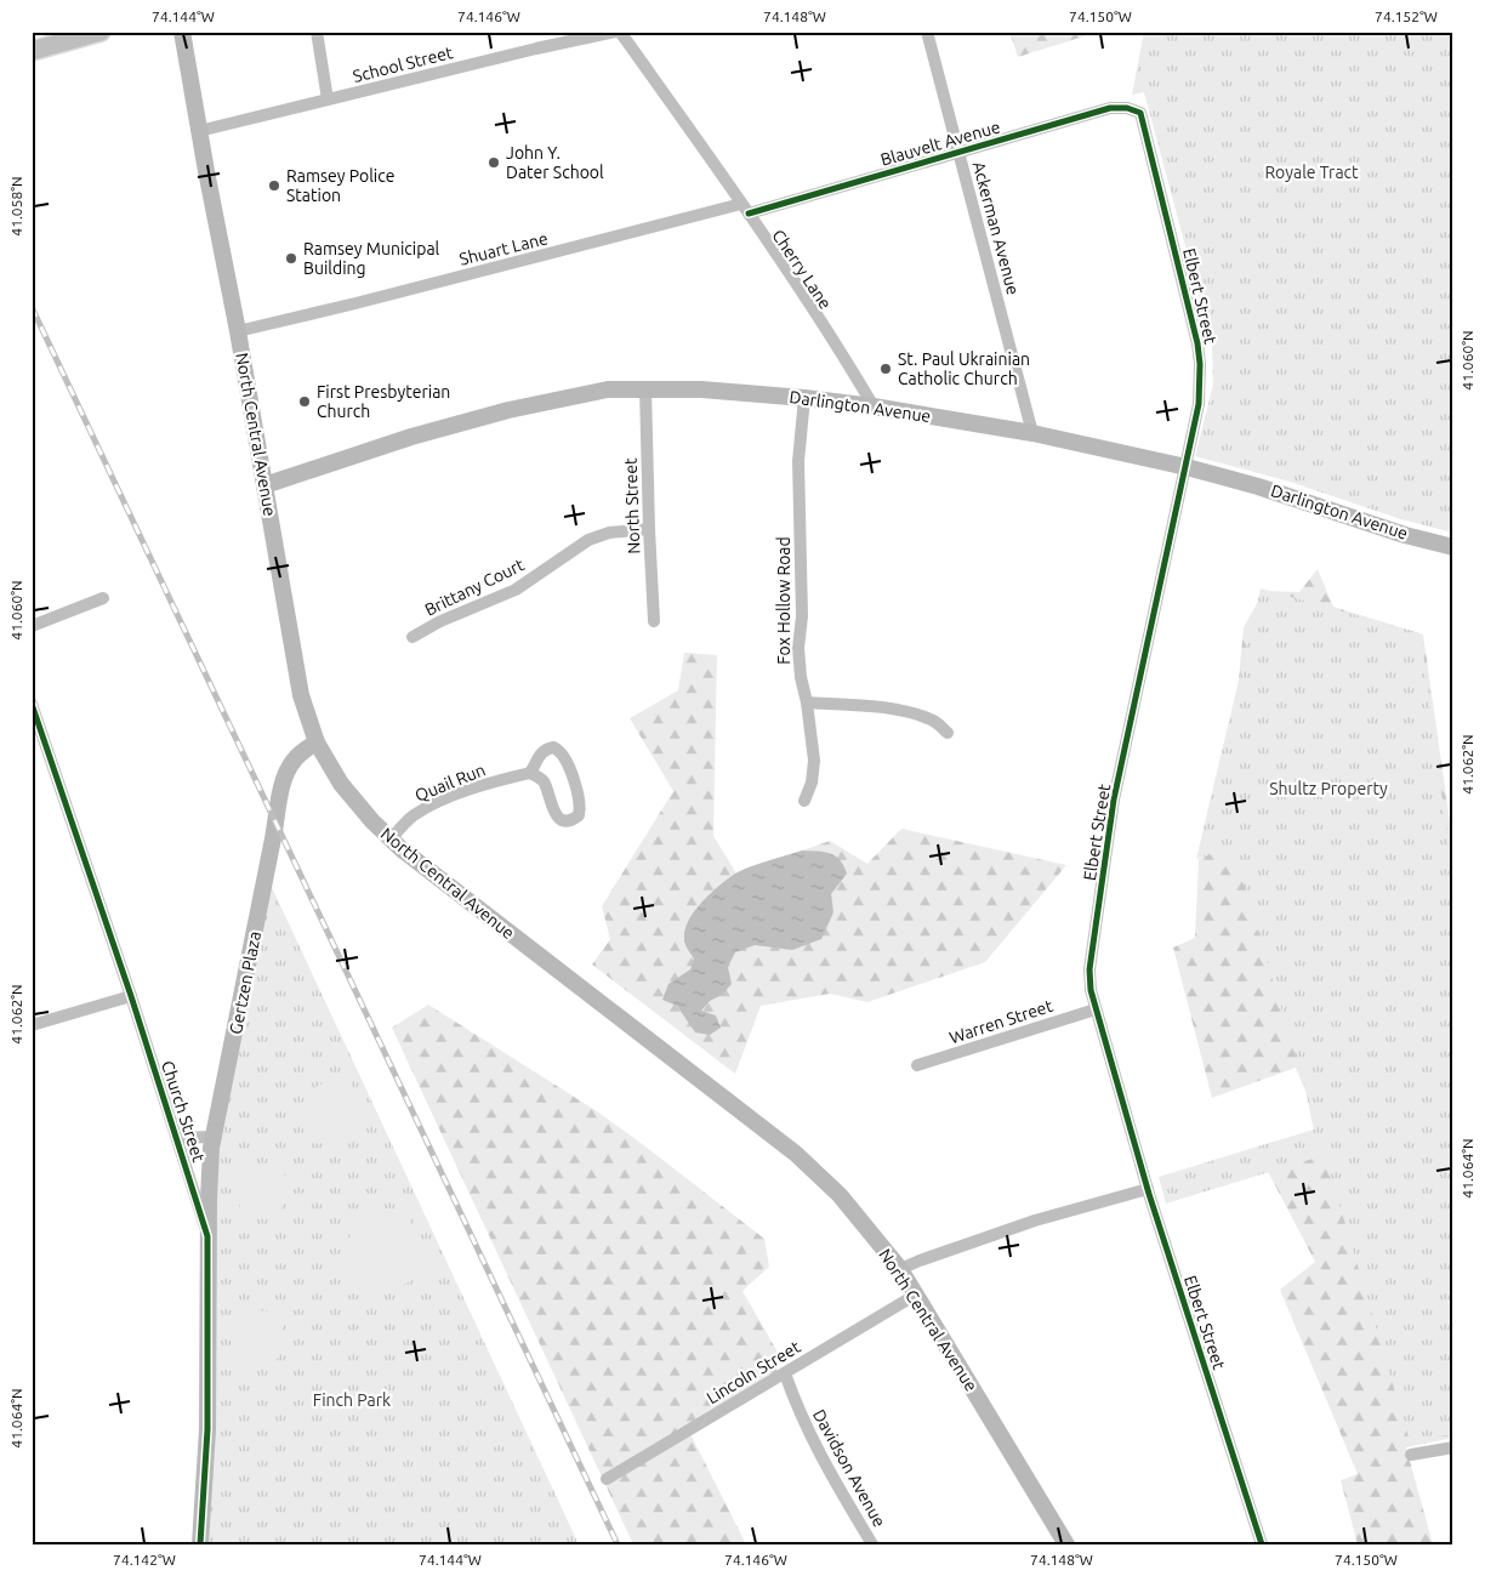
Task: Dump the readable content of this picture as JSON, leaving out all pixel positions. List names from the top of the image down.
{
  "streets": {
    "main road": [
      "Darlington Avenue",
      "North Central Avenue",
      "Gertzen Plaza",
      "Church Street"
    ],
    "street": [
      "School Street",
      "Blauvelt Avenue",
      "Ackerman Avenue",
      "Shuart Lane",
      "Cherry Lane",
      "Elbert Street",
      "North Street",
      "Brittany Court",
      "Fox Hollow Road",
      "Quail Run",
      "Warren Street",
      "Lincoln Street",
      "Davidson Avenue"
    ]
  },
  "crossings": [
    ["School Street", "North Central Avenue"],
    ["Blauvelt Avenue", "Ackerman Avenue"],
    ["Blauvelt Avenue", "Shuart Lane"],
    ["Blauvelt Avenue", "Cherry Lane"],
    ["Blauvelt Avenue", "Elbert Street"],
    ["Ackerman Avenue", "Darlington Avenue"],
    ["Shuart Lane", "Cherry Lane"],
    ["Shuart Lane", "North Central Avenue"],
    ["Cherry Lane", "Darlington Avenue"],
    ["Elbert Street", "Darlington Avenue"],
    ["Elbert Street", "Warren Street"],
    ["Darlington Avenue", "North Central Avenue"],
    ["Darlington Avenue", "North Street"],
    ["Darlington Avenue", "Fox Hollow Road"],
    ["North Central Avenue", "Quail Run"],
    ["North Central Avenue", "Gertzen Plaza"],
    ["North Central Avenue", "Lincoln Street"],
    ["North Street", "Brittany Court"],
    ["Gertzen Plaza", "Church Street"],
    ["Lincoln Street", "Davidson Avenue"]
  ],
  "parks": ["Royale Tract", "Shultz Property", "Finch Park"],
  "places": [
    "John Y. Dater School",
    "Ramsey Police Station",
    "Ramsey Municipal Building",
    "St. Paul Ukrainian Catholic Church",
    "First Presbyterian Church"
  ],
  "coordinates": [
    "74.144°W",
    "74.146°W",
    "74.148°W",
    "74.150°W",
    "74.152°W",
    "41.058°N",
    "41.060°N",
    "41.062°N",
    "41.064°N",
    "74.142°W"
  ]
}
